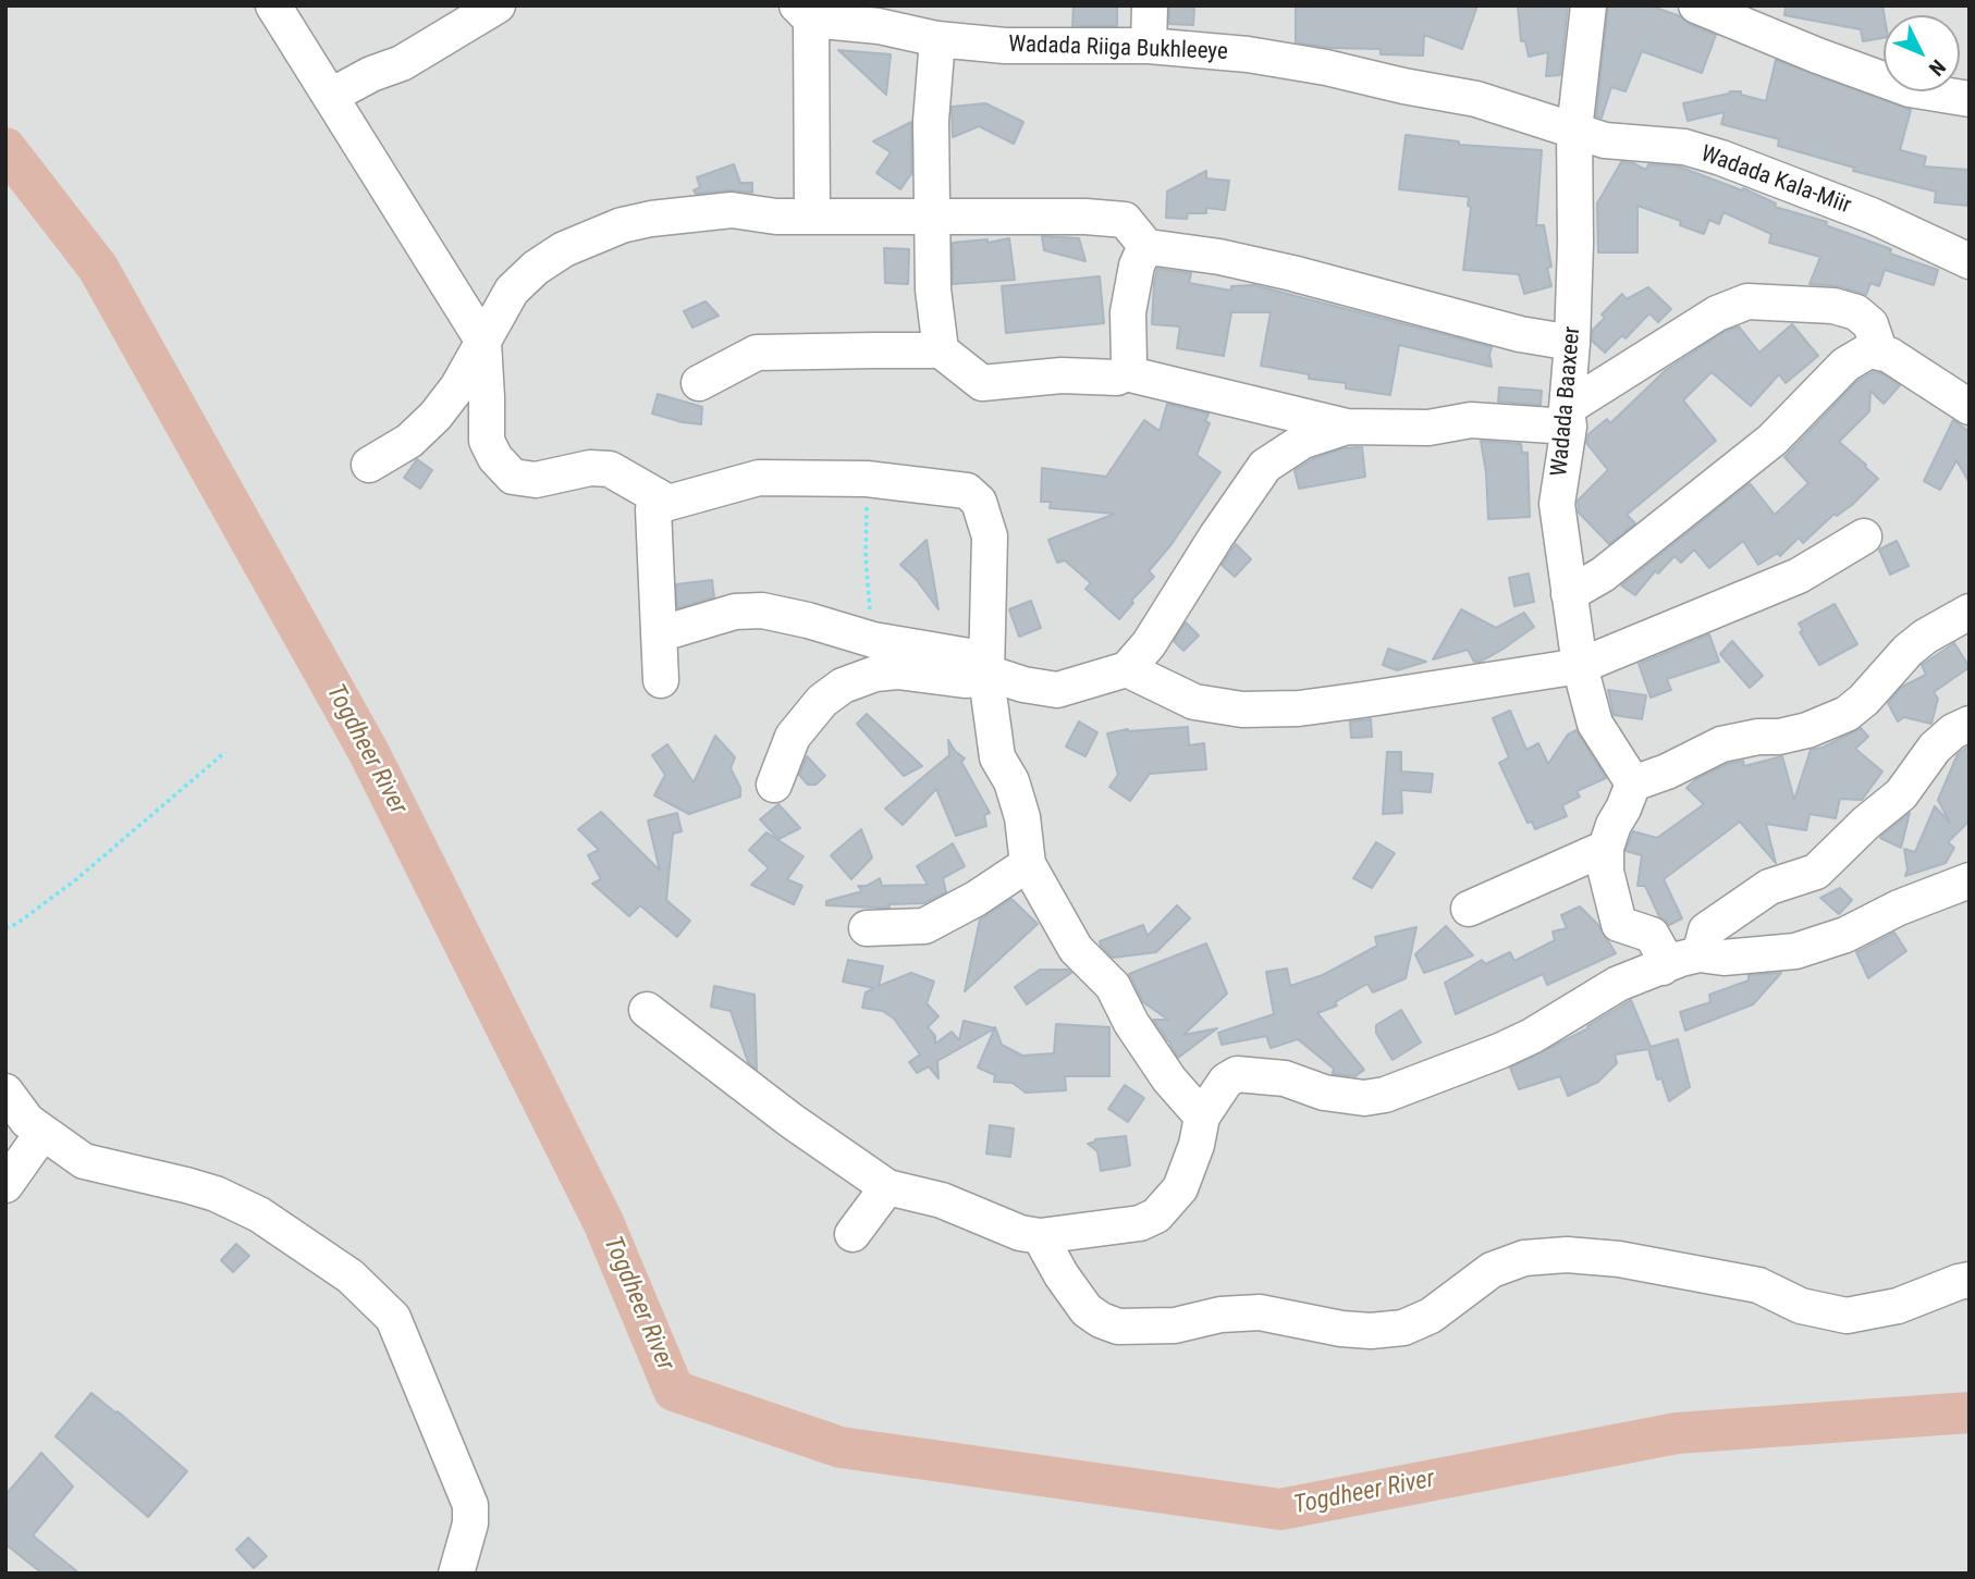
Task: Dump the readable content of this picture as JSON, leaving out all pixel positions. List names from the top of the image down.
{
  "streets": {
    "street": ["Wadada Riiga Bukhleeye", "Wadada Kala-Miir", "Wadada Baaxeer"]
  },
  "crossings": [
    ["Wadada Riiga Bukhleeye", "Wadada Kala-Miir"],
    ["Wadada Riiga Bukhleeye", "Wadada Baaxeer"],
    ["Wadada Kala-Miir", "Wadada Baaxeer"]
  ],
  "water": ["Togdheer River"],
  "north": "bottom right"
}
